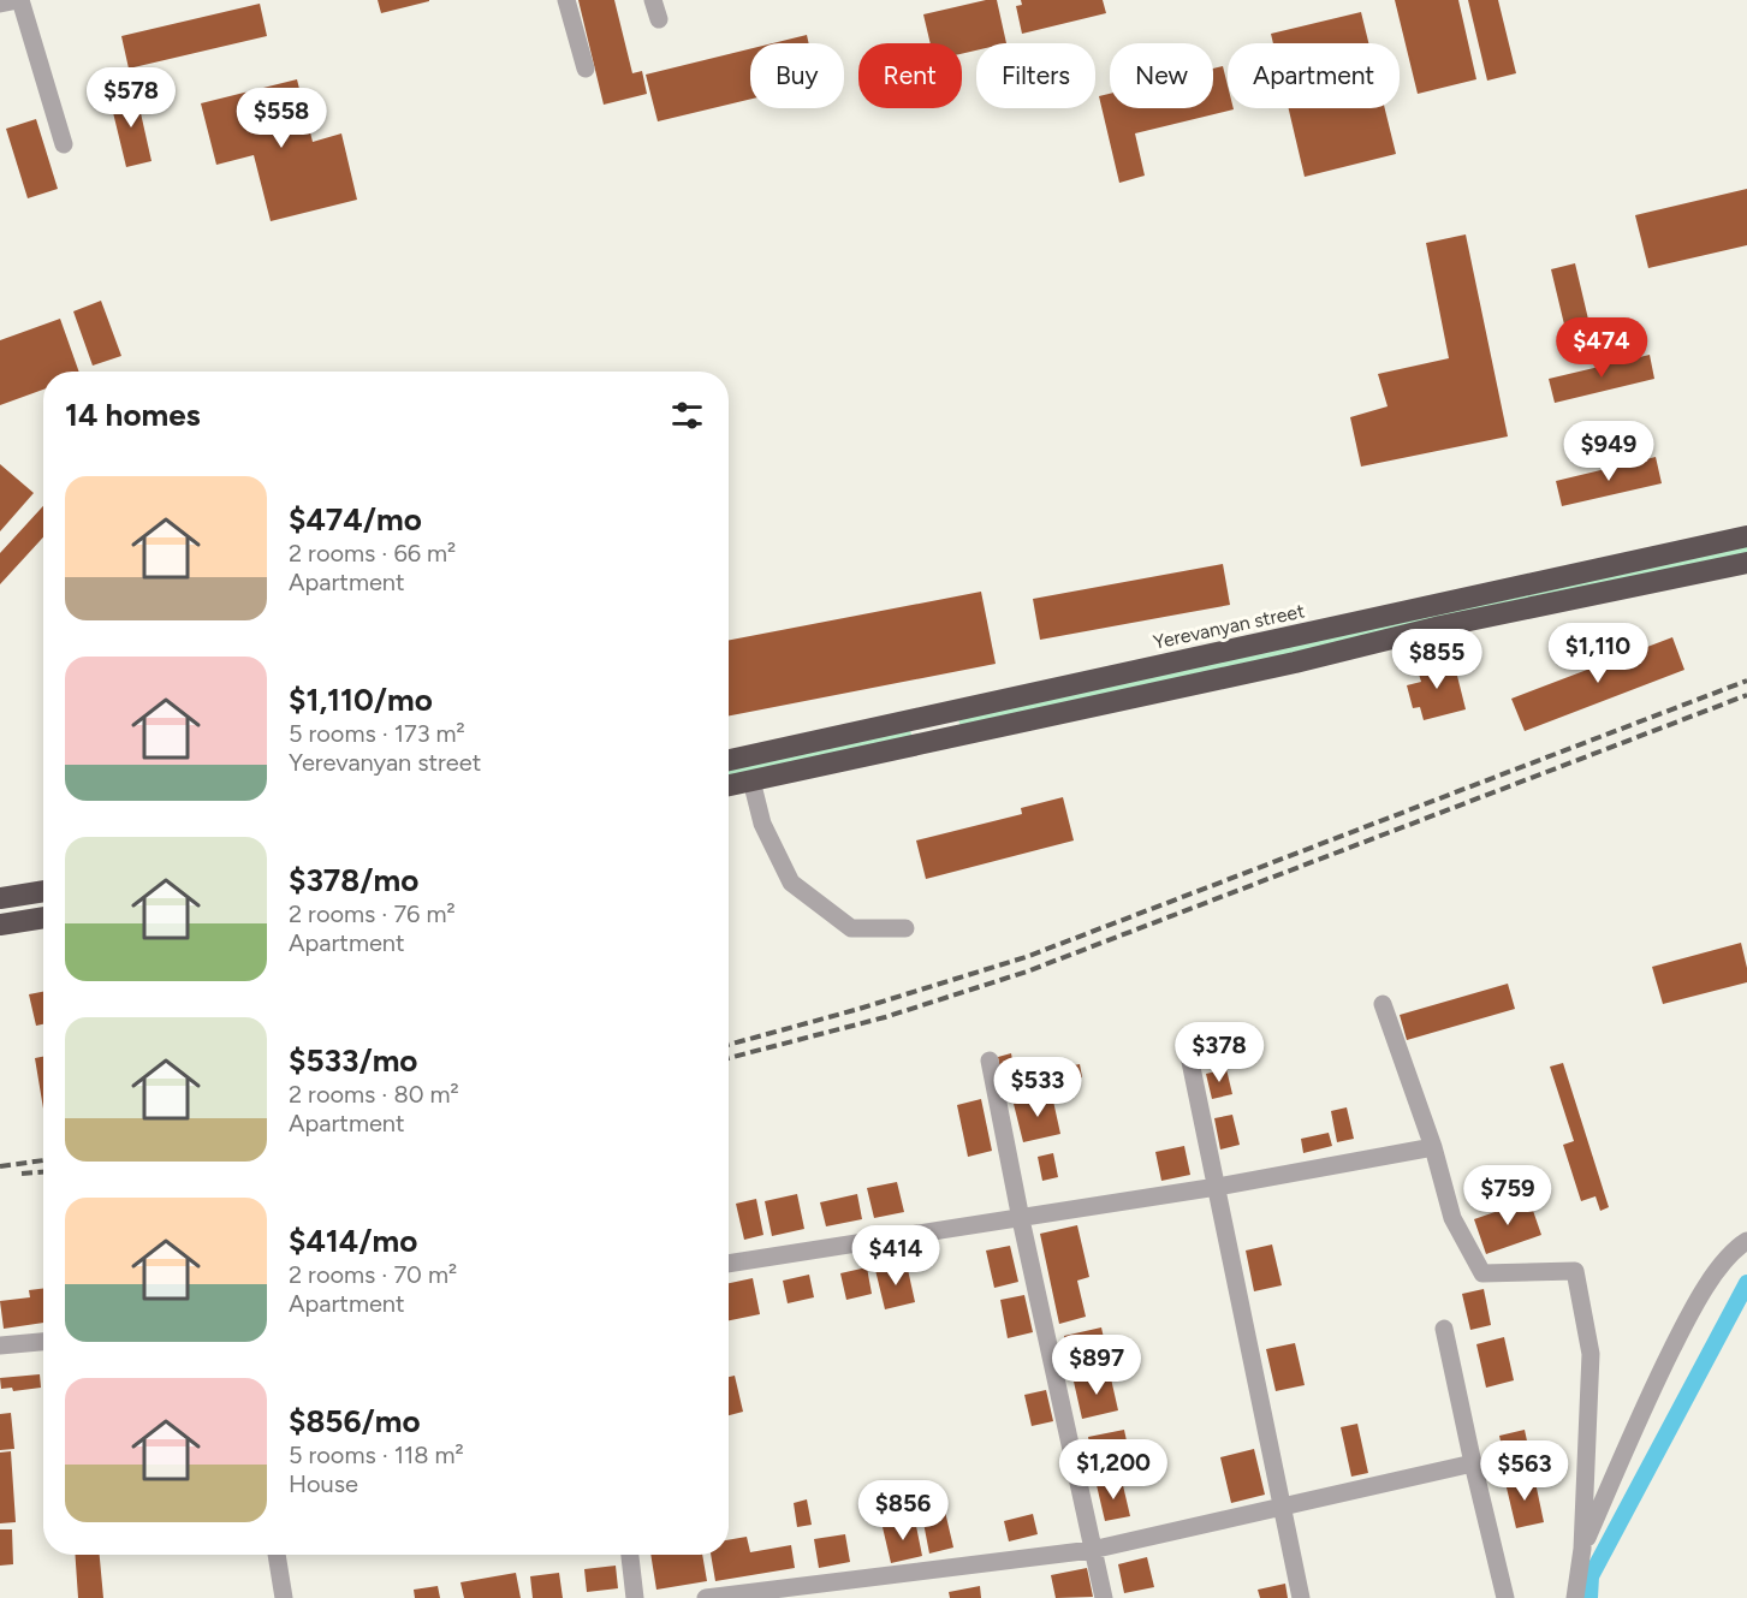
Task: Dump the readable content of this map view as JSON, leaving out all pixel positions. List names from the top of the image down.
{
  "streets": {
    "highway": ["Yerevanyan street"]
  },
  "page": {
    "chip": [
      "Buy",
      "Rent",
      "Filters",
      "New",
      "Apartment"
    ],
    "price": [
      "$578",
      "$558",
      "$474",
      "$949",
      "$1,110",
      "$855",
      "$378",
      "$533",
      "$759",
      "$414",
      "$897",
      "$1,200",
      "$563",
      "$856"
    ],
    "heading": "14 homes",
    "list": [
      {
        "name": "$474/mo",
        "note": "2 rooms · 66 m² · Apartment"
      },
      {
        "name": "$1,110/mo",
        "note": "5 rooms · 173 m² · Yerevanyan street"
      },
      {
        "name": "$378/mo",
        "note": "2 rooms · 76 m² · Apartment"
      },
      {
        "name": "$533/mo",
        "note": "2 rooms · 80 m² · Apartment"
      },
      {
        "name": "$414/mo",
        "note": "2 rooms · 70 m² · Apartment"
      },
      {
        "name": "$856/mo",
        "note": "5 rooms · 118 m² · House"
      }
    ]
  }
}
